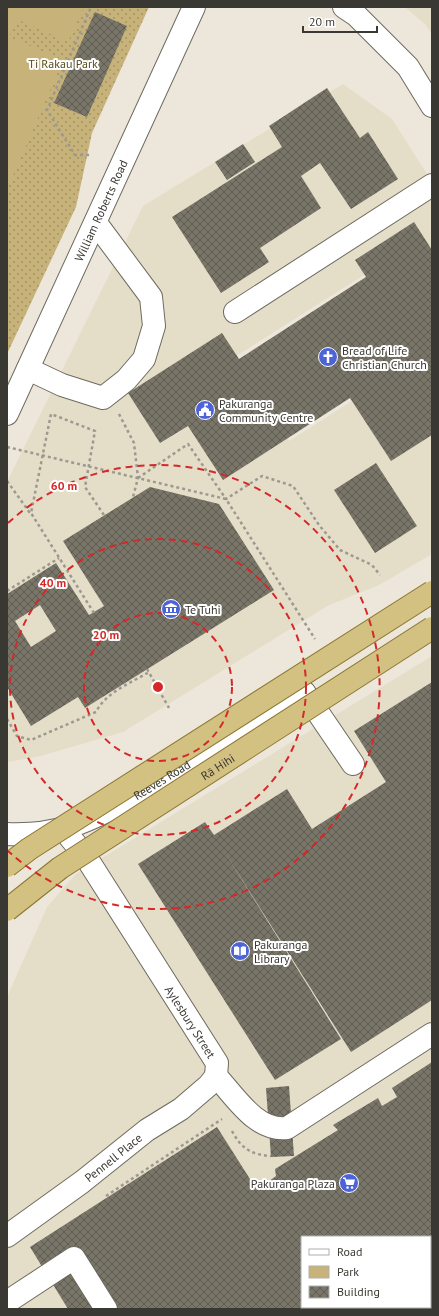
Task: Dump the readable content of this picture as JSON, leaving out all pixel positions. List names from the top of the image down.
{
  "streets": {
    "main road": ["Rā Hihi"],
    "street": [
      "William Roberts Road",
      "Reeves Road",
      "Aylesbury Street",
      "Pennell Place"
    ]
  },
  "crossings": [
    ["Reeves Road", "Aylesbury Street"],
    ["Aylesbury Street", "Pennell Place"]
  ],
  "parks": ["Ti Rakau Park"],
  "places": {
    "church": ["Bread of Life Christian Church"],
    "public building": ["Pakuranga Community Centre"],
    "museum": ["Te Tuhi"],
    "library": ["Pakuranga Library"],
    "supermarket": ["Pakuranga Plaza"]
  },
  "legend": ["Road", "Park", "Building"],
  "scale_bar": "20 m",
  "rings": ["60 m", "40 m", "20 m"]
}
